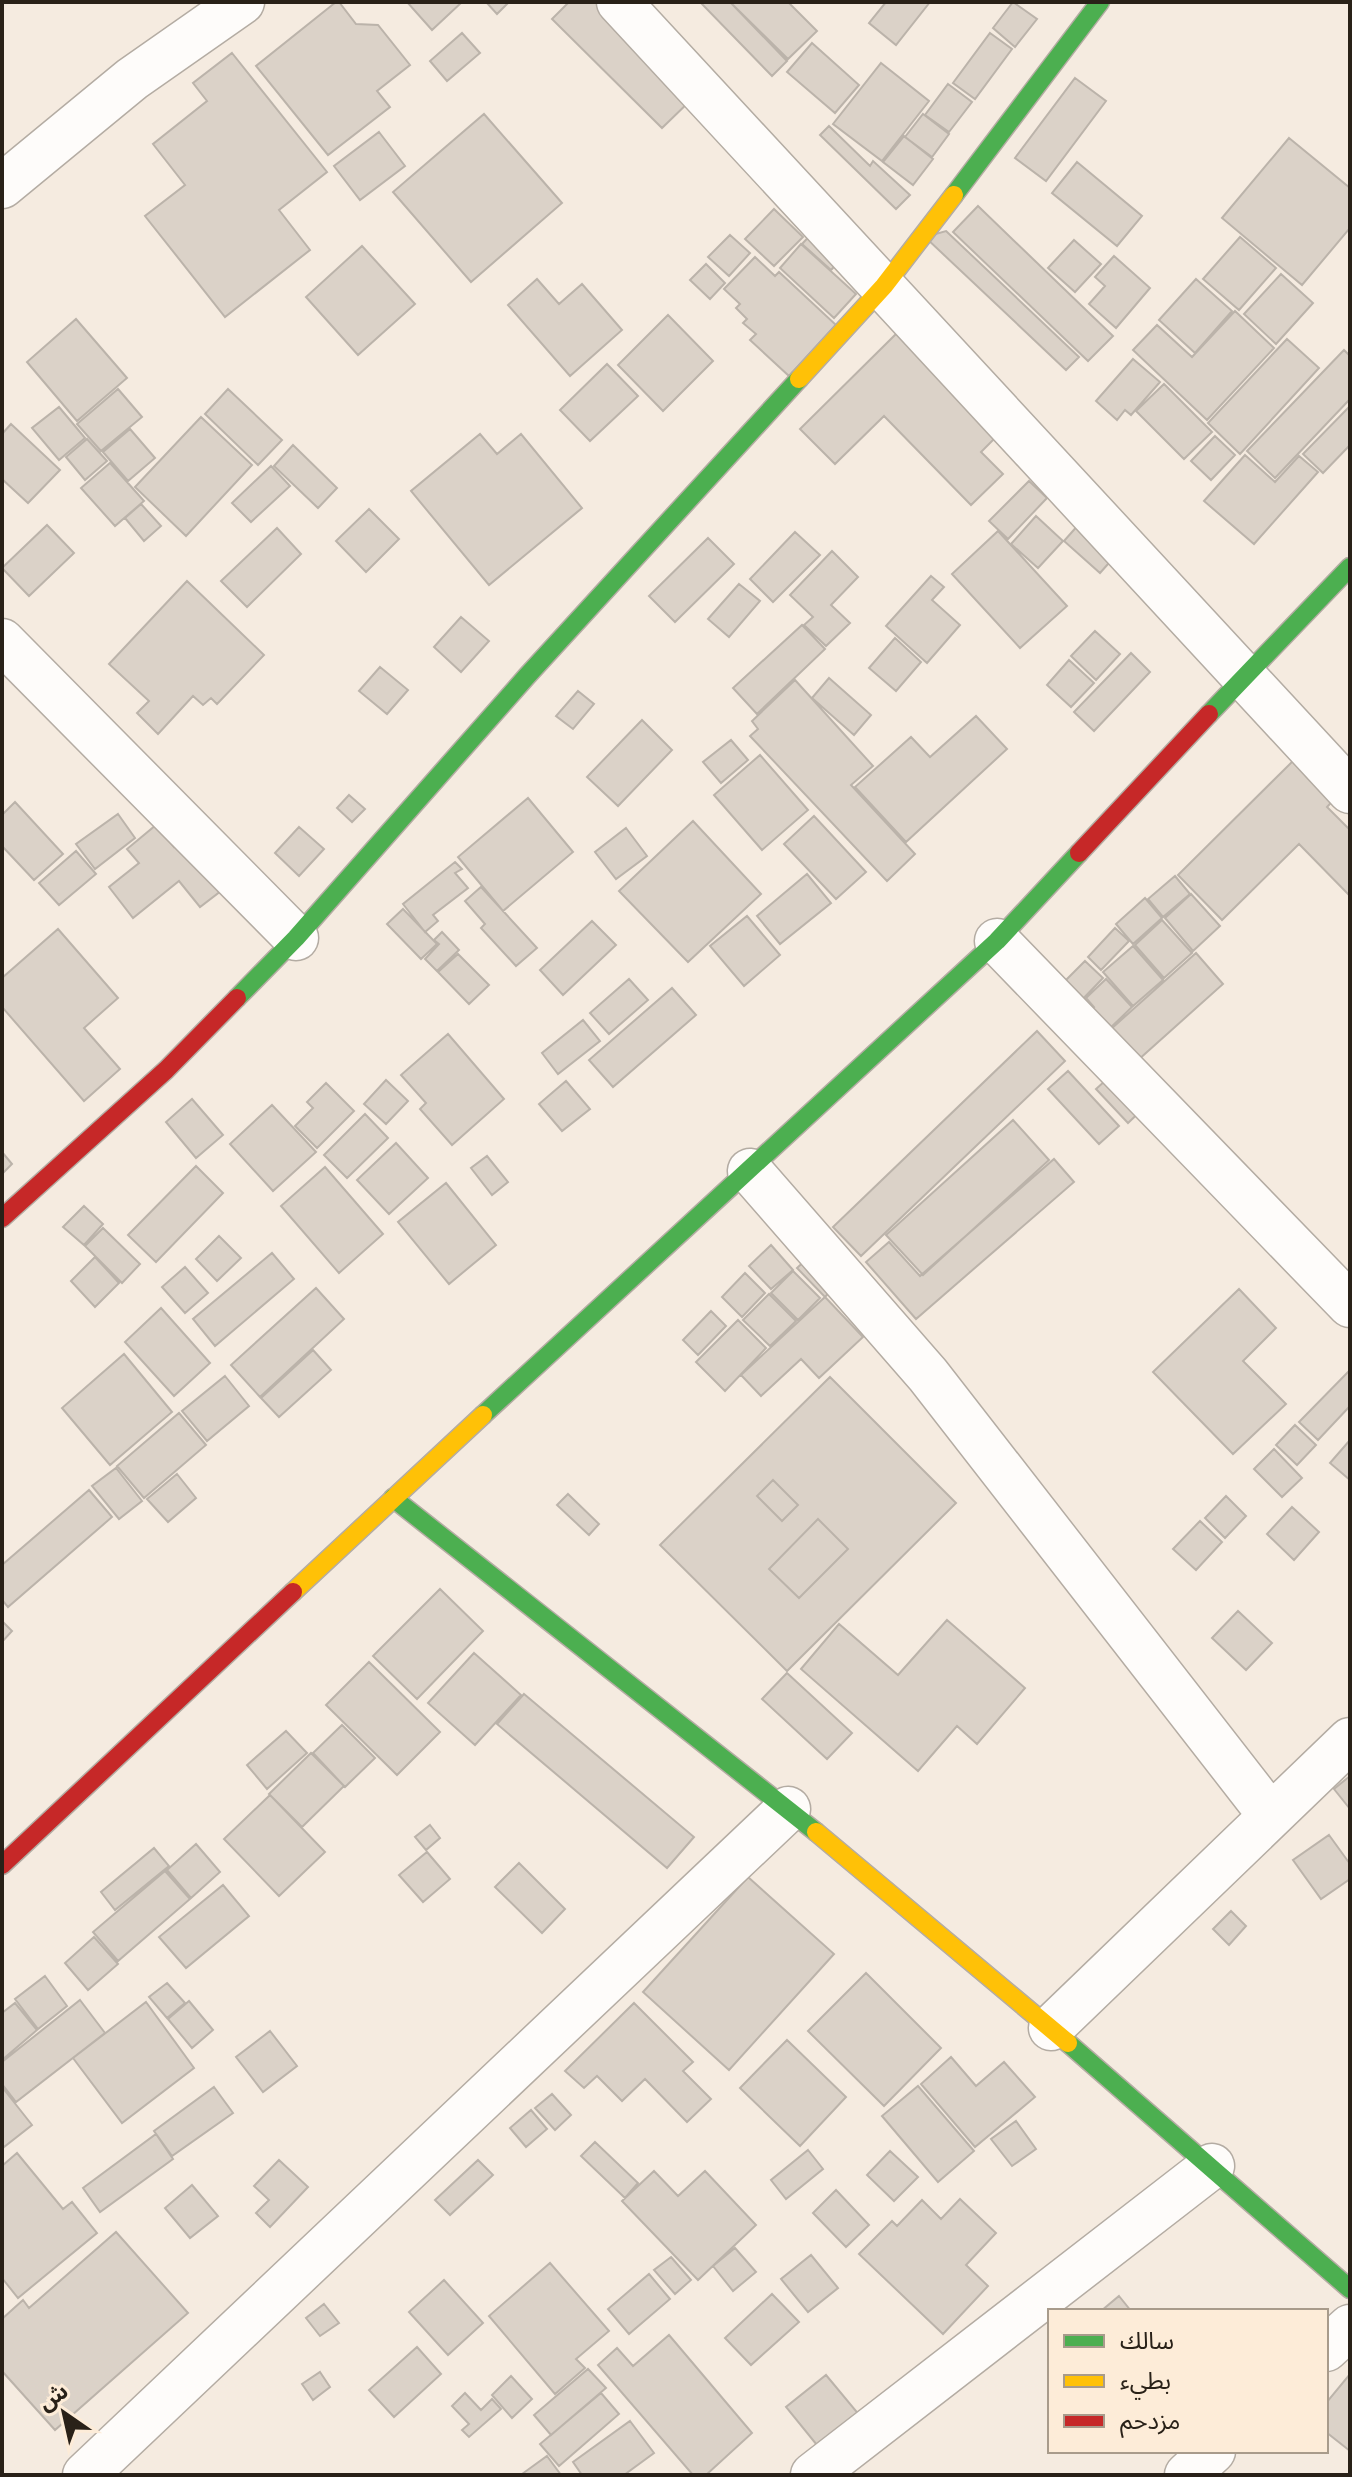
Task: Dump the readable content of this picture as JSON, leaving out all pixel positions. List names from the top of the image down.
{
  "legend": ["سالك", "بطيء", "مزدحم"],
  "north": "top left"
}
